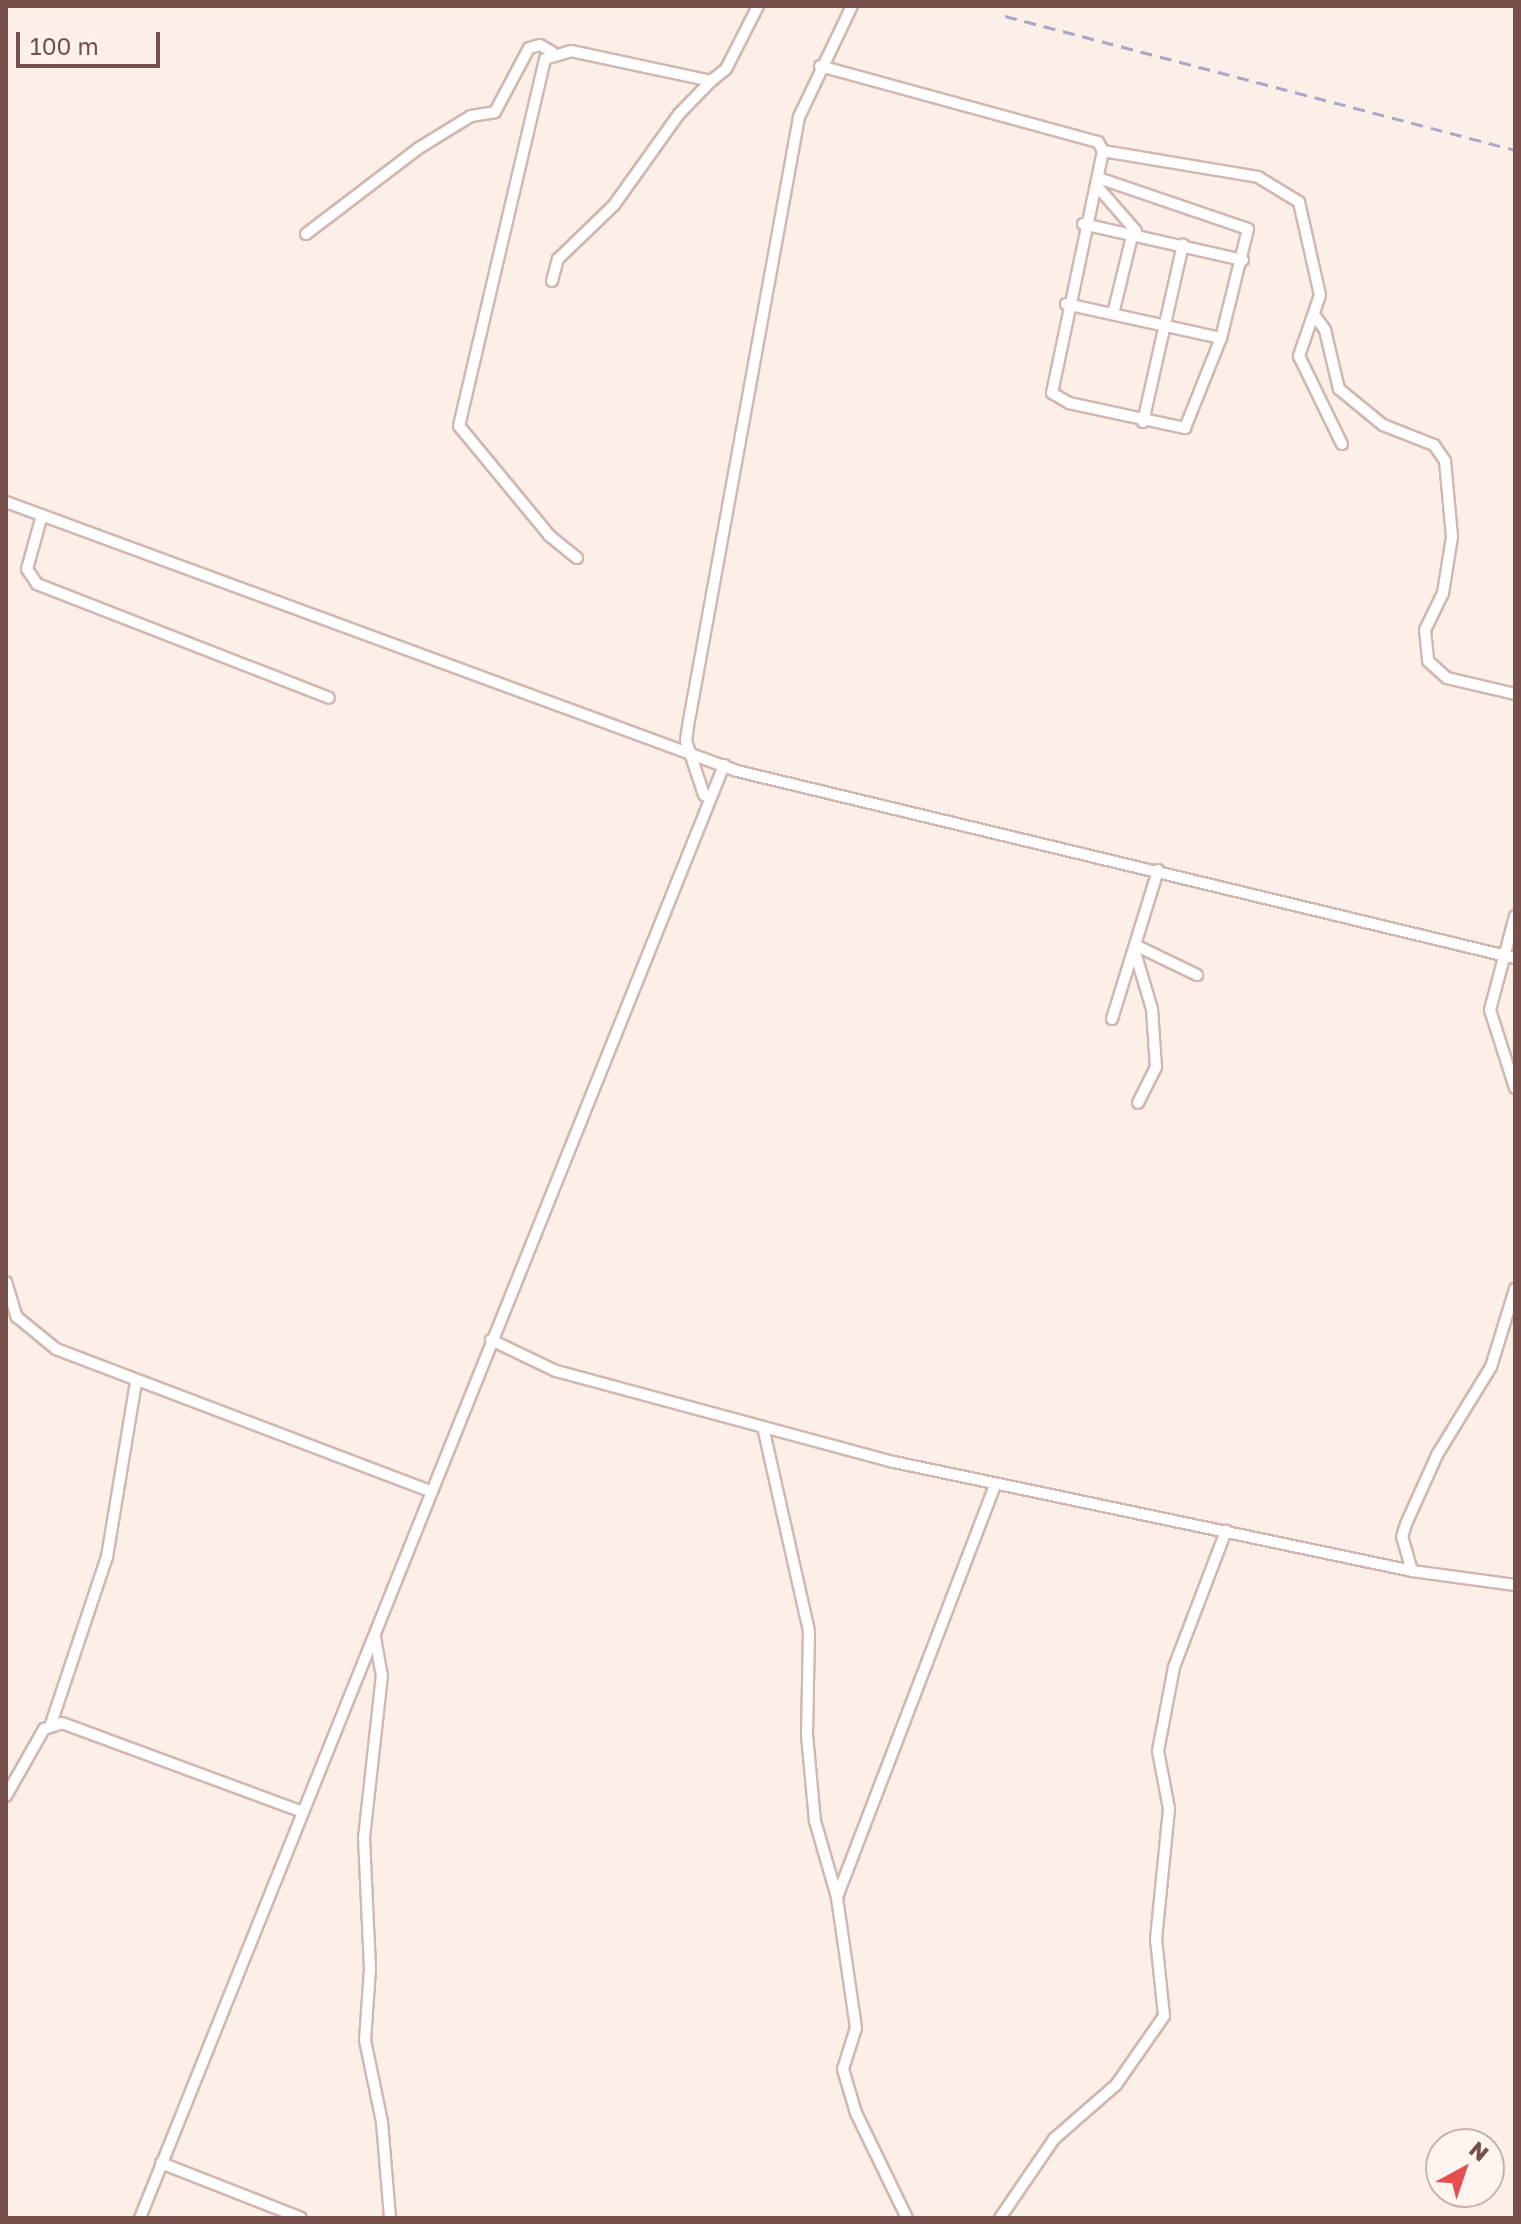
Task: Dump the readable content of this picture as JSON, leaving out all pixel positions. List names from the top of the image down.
{
  "scale_bar": "100 m",
  "north": "top right"
}
